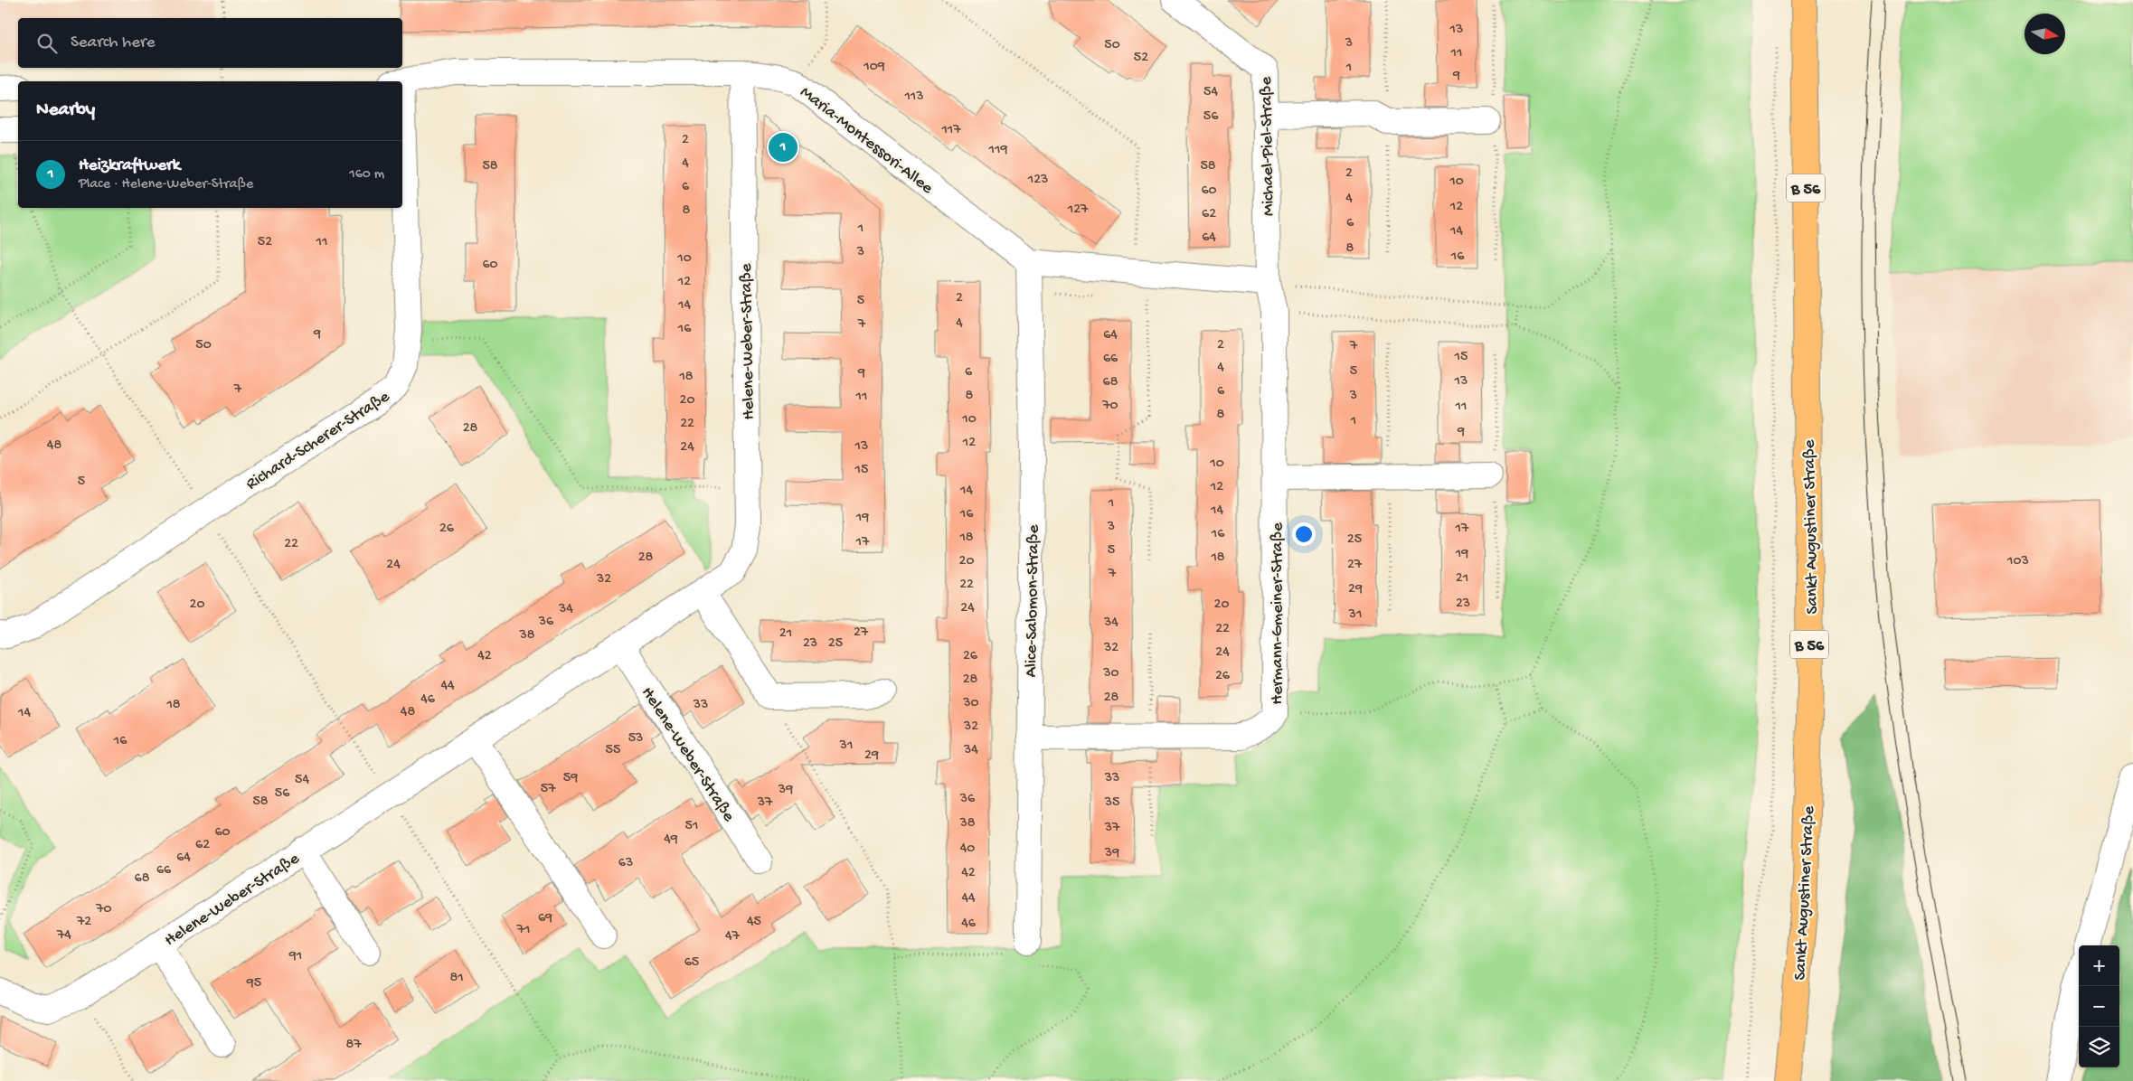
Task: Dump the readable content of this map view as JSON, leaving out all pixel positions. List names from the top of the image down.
{
  "streets": {
    "main road": ["B 56", "Sankt Augustiner Straße"],
    "street": [
      "Maria-Montessori-Allee",
      "Michael-Piel-Straße",
      "Helene-Weber-Straße",
      "Richard-Scherer-Straße",
      "Alice-Salomon-Straße",
      "Hermann-Gmeiner-Straße"
    ]
  },
  "crossings": [
    ["Maria-Montessori-Allee", "Helene-Weber-Straße"],
    ["Maria-Montessori-Allee", "Alice-Salomon-Straße"],
    ["Michael-Piel-Straße", "Hermann-Gmeiner-Straße"],
    ["Alice-Salomon-Straße", "Hermann-Gmeiner-Straße"]
  ],
  "house_numbers": [
    "13",
    "3",
    "50",
    "11",
    "52",
    "109",
    "1",
    "9",
    "54",
    "113",
    "56",
    "117",
    "2",
    "119",
    "4",
    "58",
    "58",
    "2",
    "123",
    "10",
    "6",
    "60",
    "4",
    "12",
    "127",
    "8",
    "62",
    "6",
    "1",
    "14",
    "64",
    "52",
    "11",
    "8",
    "3",
    "16",
    "10",
    "60",
    "12",
    "2",
    "5",
    "14",
    "4",
    "7",
    "16",
    "9",
    "64",
    "50",
    "2",
    "7",
    "15",
    "66",
    "4",
    "5",
    "6",
    "9",
    "18",
    "13",
    "68",
    "7",
    "6",
    "8",
    "3",
    "11",
    "20",
    "70",
    "11",
    "8",
    "10",
    "1",
    "22",
    "28",
    "9",
    "12",
    "48",
    "13",
    "24",
    "10",
    "15",
    "5",
    "12",
    "14",
    "1",
    "14",
    "16",
    "19",
    "3",
    "26",
    "17",
    "16",
    "18",
    "25",
    "17",
    "22",
    "5",
    "19",
    "28",
    "18",
    "20",
    "103",
    "24",
    "27",
    "7",
    "21",
    "32",
    "22",
    "29",
    "23",
    "20",
    "20",
    "24",
    "34",
    "31",
    "36",
    "34",
    "22",
    "27",
    "21",
    "38",
    "23",
    "25",
    "32",
    "24",
    "42",
    "26",
    "30",
    "26",
    "28",
    "44",
    "28",
    "46",
    "30",
    "18",
    "33",
    "48",
    "14",
    "32",
    "53",
    "16",
    "31",
    "55",
    "34",
    "29",
    "59",
    "33",
    "54",
    "57",
    "39",
    "56",
    "36",
    "58",
    "37",
    "35",
    "38",
    "51",
    "37",
    "60",
    "49",
    "62",
    "40",
    "39",
    "64",
    "63",
    "66",
    "42",
    "68",
    "44",
    "70",
    "69",
    "72",
    "45",
    "46",
    "71",
    "74",
    "47",
    "91",
    "65",
    "81",
    "95",
    "87"
  ],
  "north": "right",
  "page": {
    "search": "Search here",
    "heading": "Nearby",
    "pins": "1",
    "list": [
      {
        "mark": "1",
        "name": "Heizkraftwerk",
        "note": "Place · Helene-Weber-Straße",
        "value": "160 m"
      }
    ],
    "map_buttons": ["+", "−"]
  }
}
